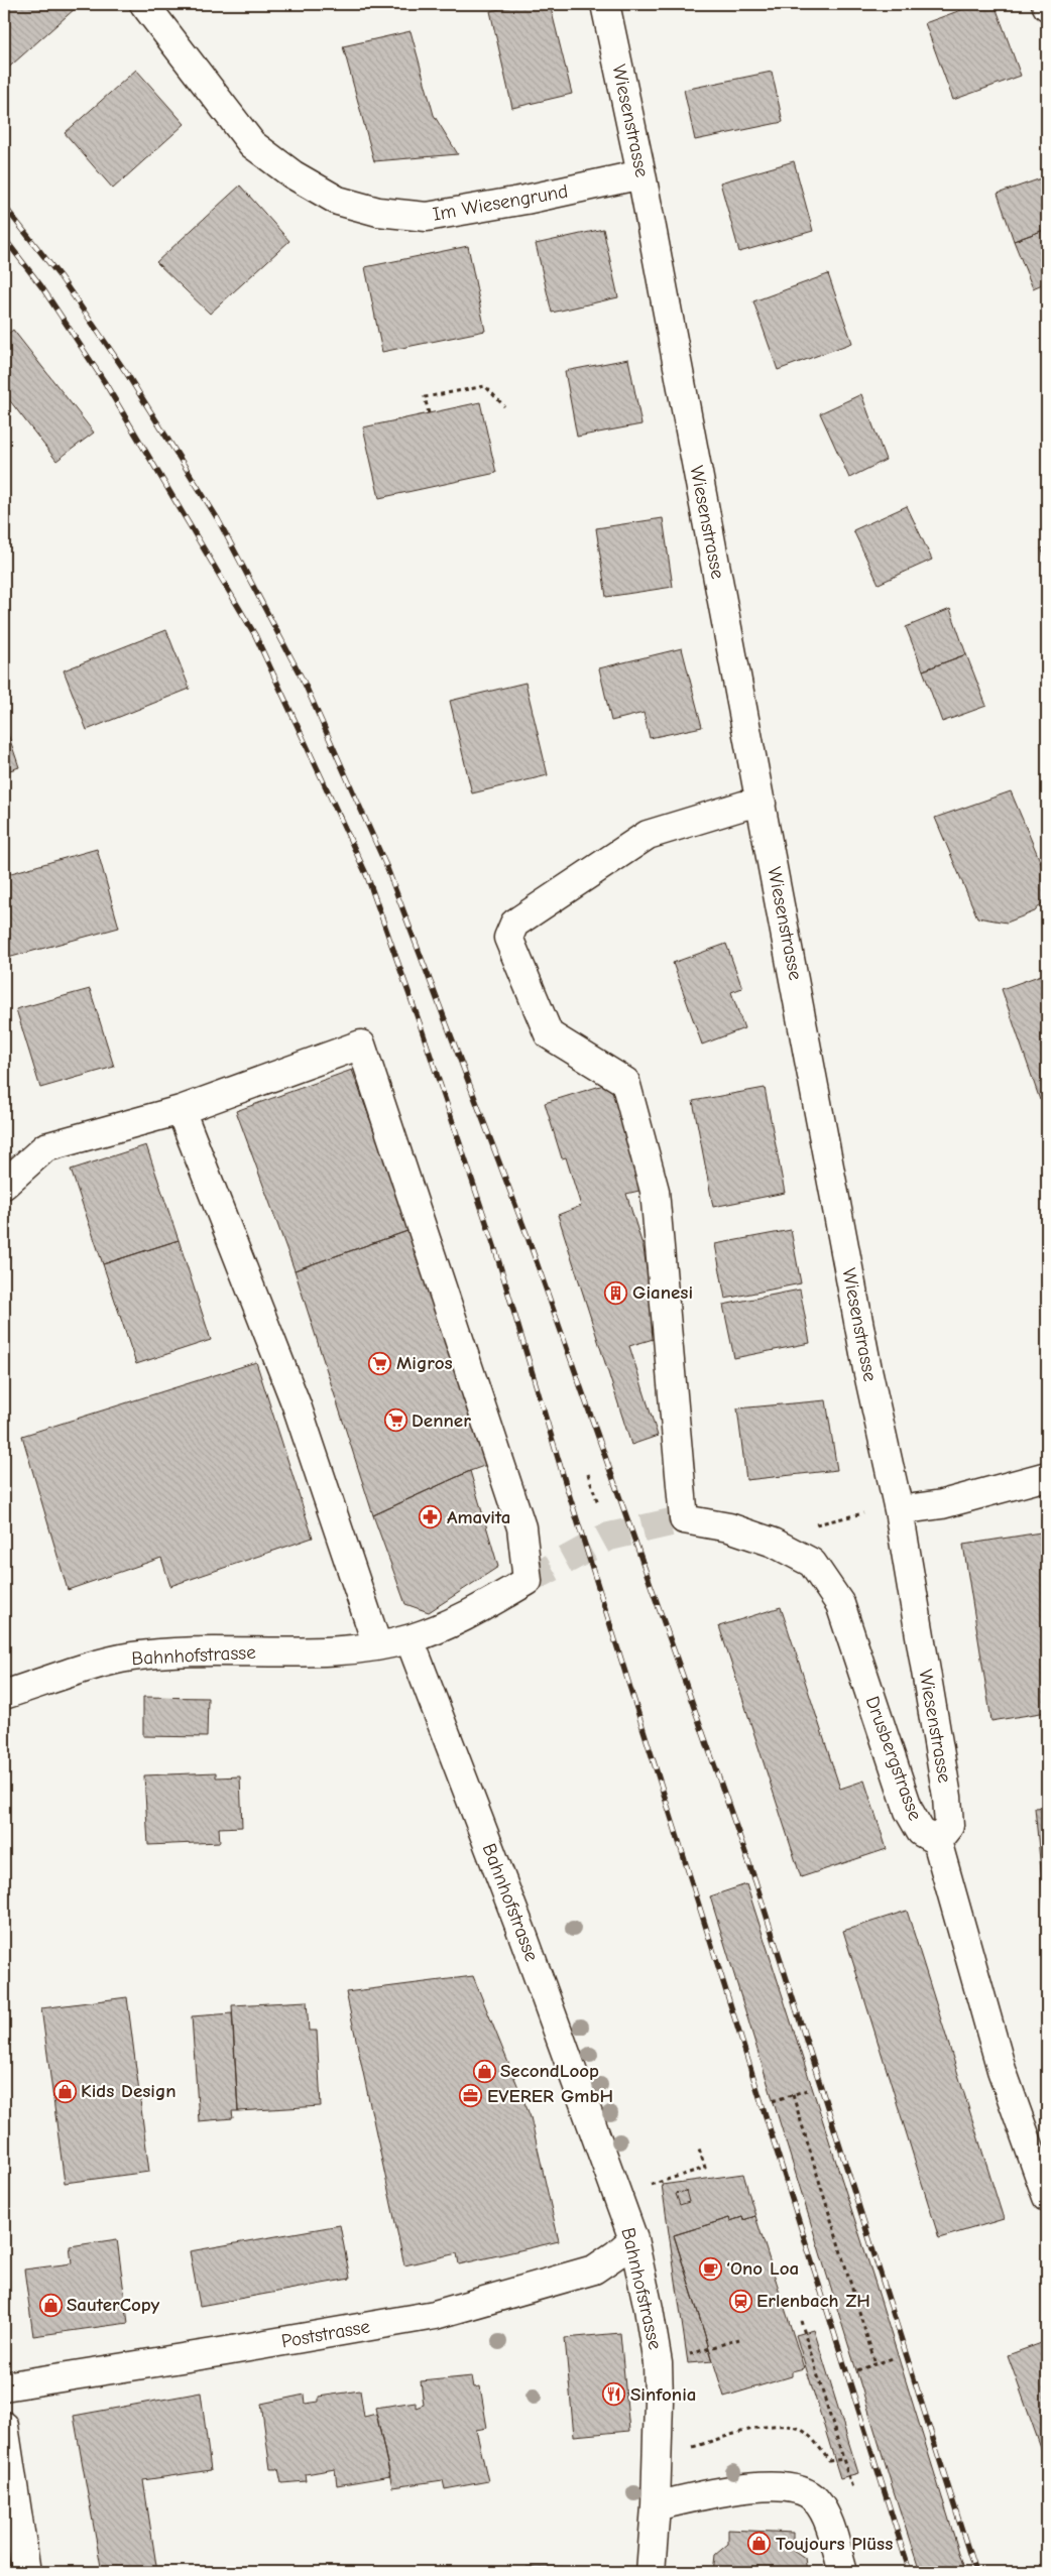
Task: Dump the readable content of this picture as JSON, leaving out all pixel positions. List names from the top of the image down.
{
  "streets": {
    "street": [
      "Wiesenstrasse",
      "Im Wiesengrund",
      "Bahnhofstrasse",
      "Drusbergstrasse",
      "Poststrasse"
    ]
  },
  "crossings": [
    ["Wiesenstrasse", "Im Wiesengrund"],
    ["Wiesenstrasse", "Drusbergstrasse"],
    ["Bahnhofstrasse", "Poststrasse"]
  ],
  "places": {
    "building": ["Gianesi"],
    "supermarket": ["Migros", "Denner"],
    "pharmacy": ["Amavita"],
    "shop": [
      "SecondLoop",
      "Kids Design",
      "SauterCopy",
      "Toujours Plüss"
    ],
    "office": ["EVERER GmbH"],
    "cafe": ["‘Ono Loa"],
    "station": ["Erlenbach ZH"],
    "restaurant": ["Sinfonia"]
  }
}
